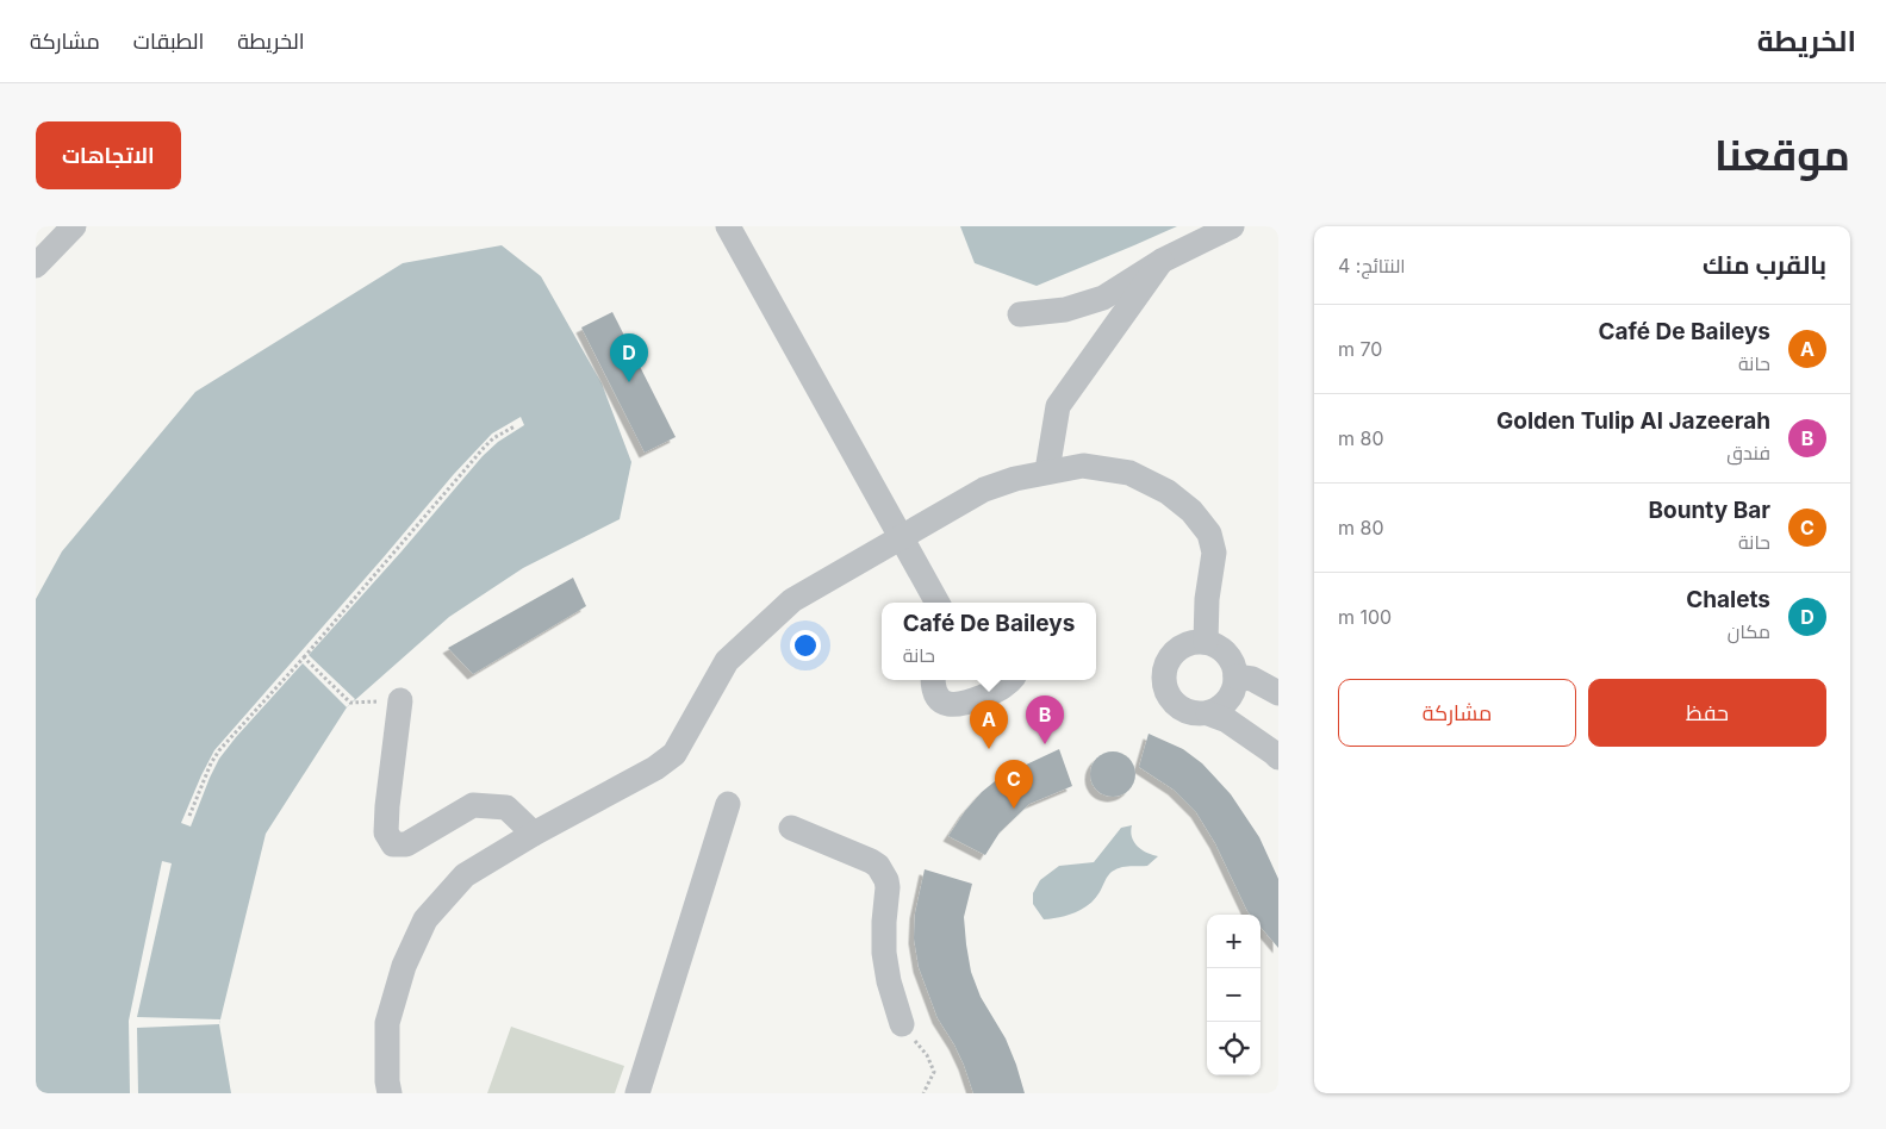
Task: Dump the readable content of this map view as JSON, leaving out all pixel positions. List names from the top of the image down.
{
  "page": {
    "header": "الخريطة",
    "nav": ["الخريطة", "الطبقات", "مشاركة"],
    "title": "موقعنا",
    "buttons": [
      "الاتجاهات",
      ["حفظ", "مشاركة"]
    ],
    "heading": ["بالقرب منك", "النتائج: 4"],
    "list": [
      {
        "mark": "A",
        "name": "Café De Baileys",
        "note": "حانة",
        "value": "70 m"
      },
      {
        "mark": "B",
        "name": "Golden Tulip Al Jazeerah",
        "note": "فندق",
        "value": "80 m"
      },
      {
        "mark": "C",
        "name": "Bounty Bar",
        "note": "حانة",
        "value": "80 m"
      },
      {
        "mark": "D",
        "name": "Chalets",
        "note": "مكان",
        "value": "100 m"
      }
    ],
    "pins": [
      "D",
      "B",
      "A",
      "C"
    ],
    "popup": ["Café De Baileys", "حانة"],
    "map_buttons": ["+", "−"]
  }
}
